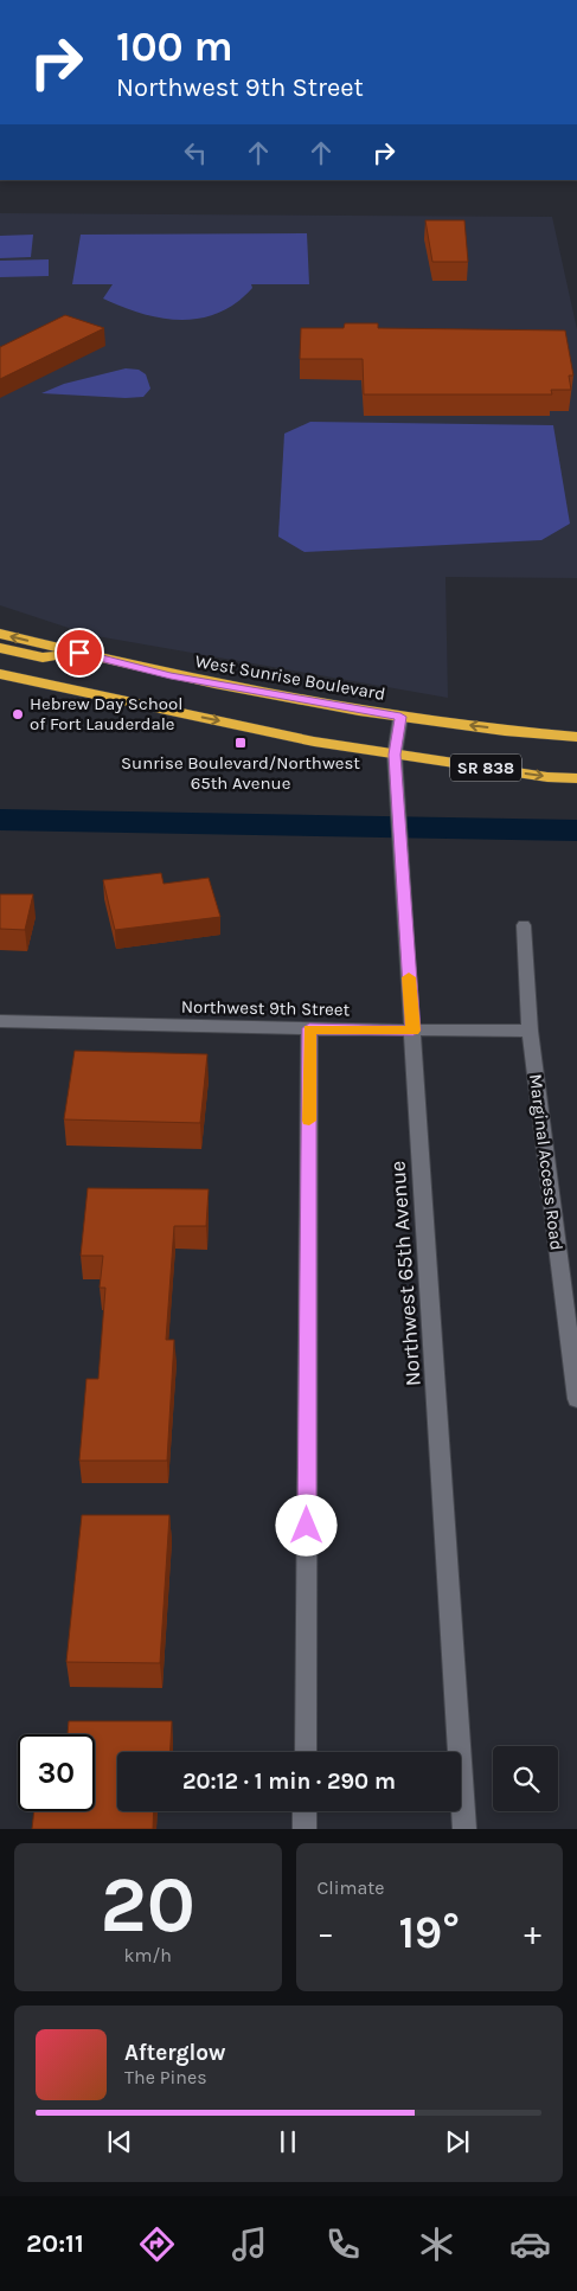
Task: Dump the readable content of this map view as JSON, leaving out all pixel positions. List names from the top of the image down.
{
  "streets": {
    "highway": ["West Sunrise Boulevard", "SR 838"],
    "street": ["Northwest 9th Street", "Marginal Access Road", "Northwest 65th Avenue"]
  },
  "crossings": [
    ["West Sunrise Boulevard", "Northwest 65th Avenue"],
    ["SR 838", "Northwest 65th Avenue"],
    ["Northwest 9th Street", "Marginal Access Road"],
    ["Northwest 9th Street", "Northwest 65th Avenue"]
  ],
  "places": {
    "other": ["Hebrew Day School of Fort Lauderdale"],
    "transit": ["Sunrise Boulevard/Northwest 65th Avenue"]
  },
  "page": {
    "turn": ["100 m", "Northwest 9th Street"],
    "limit": "30",
    "trip": "20:12 · 1 min · 290 m",
    "tile": [
      ["20", "km/h"],
      "Climate"
    ],
    "heat": ["−", "19°", "+"],
    "song": ["Afterglow", "The Pines"],
    "tabs": "20:11"
  }
}
